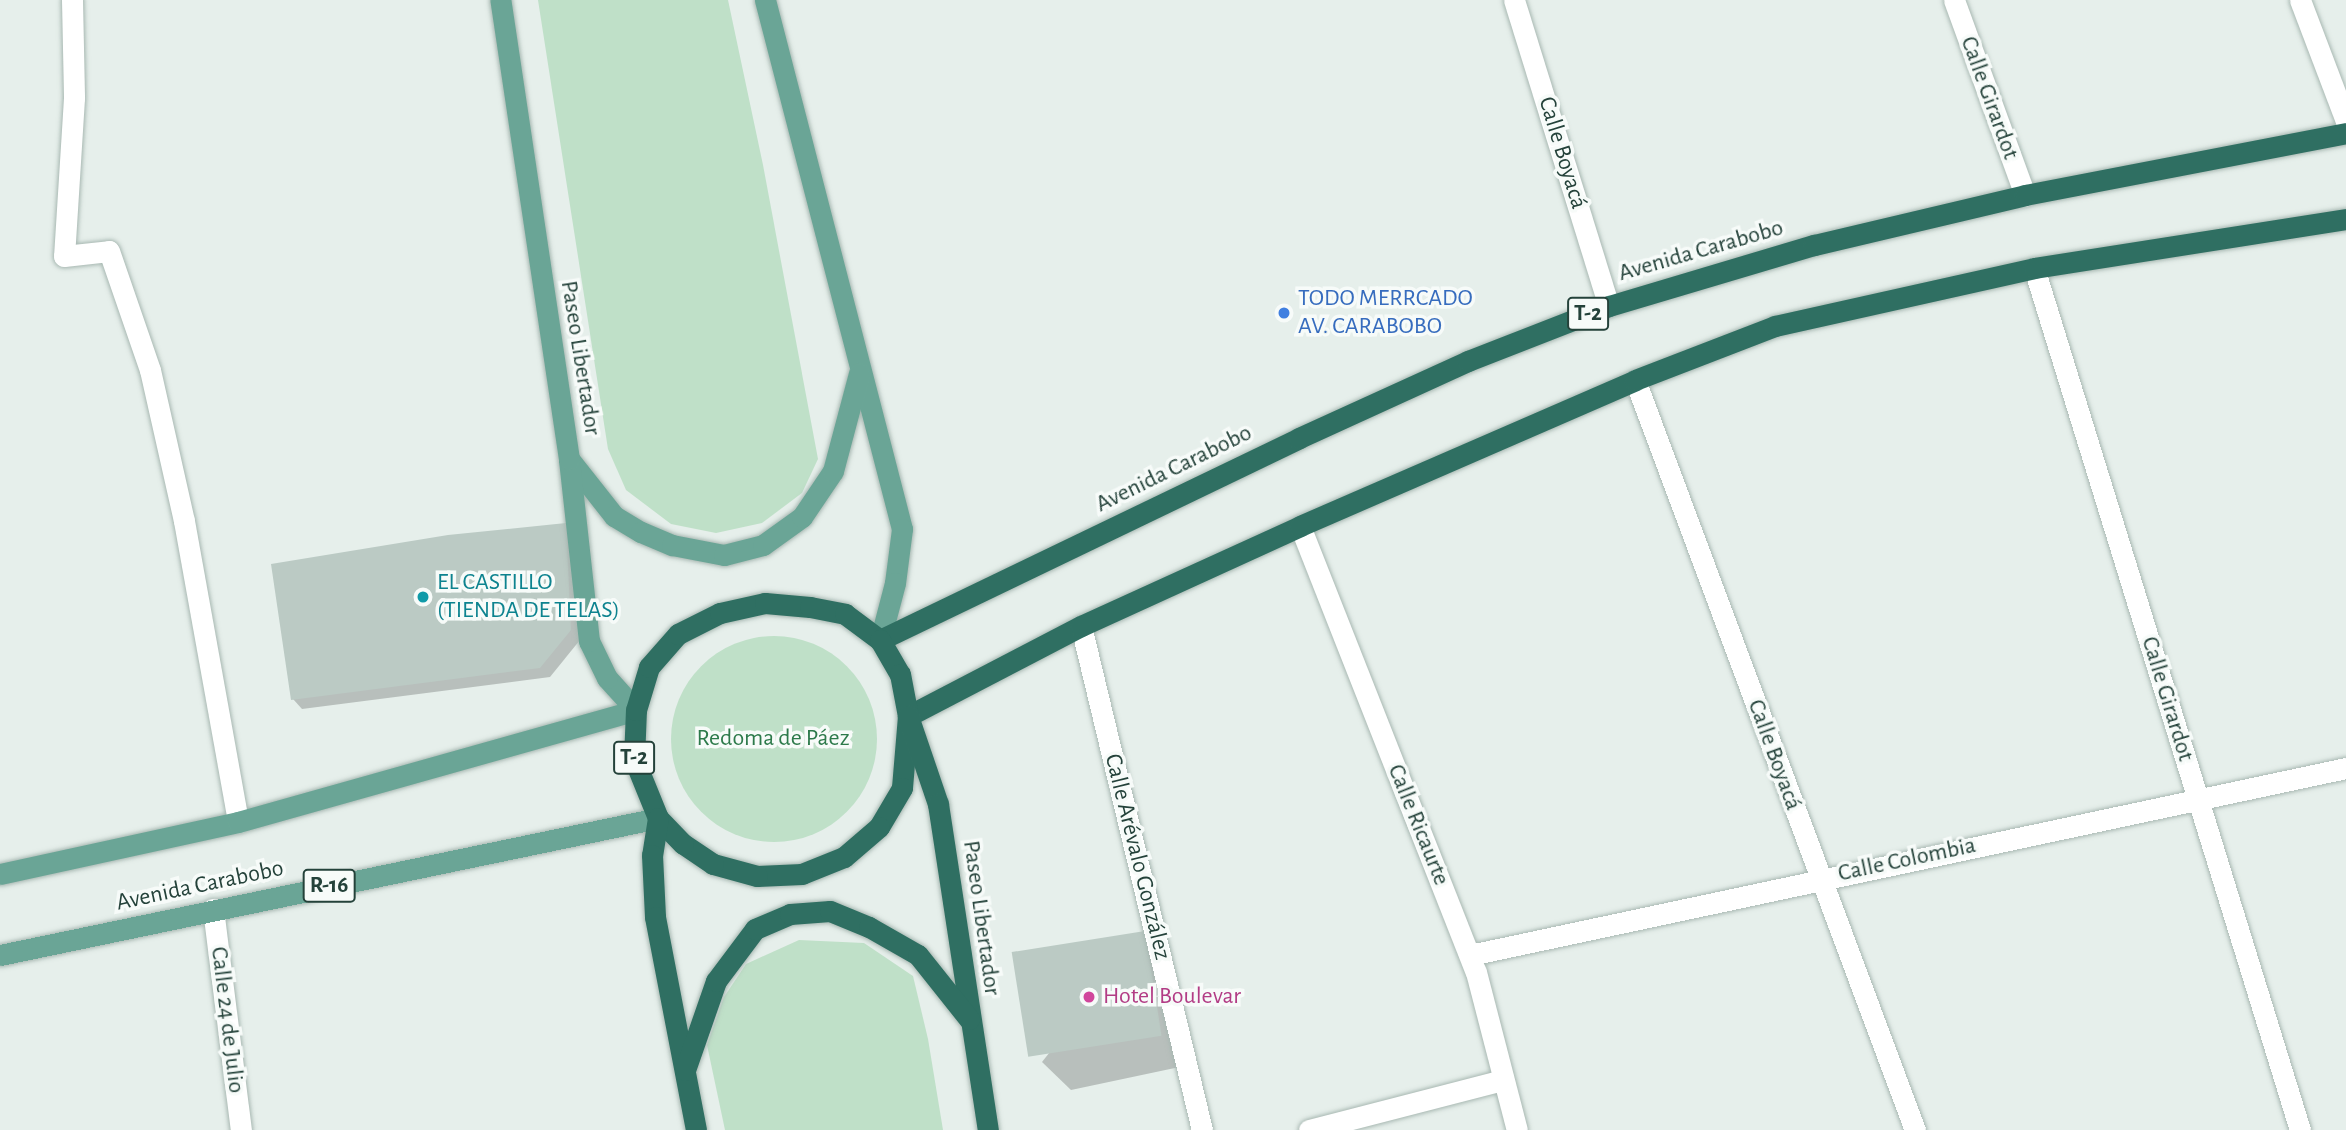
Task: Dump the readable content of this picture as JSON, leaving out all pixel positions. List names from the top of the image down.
{
  "streets": {
    "highway": ["Avenida Carabobo", "T-2", "Paseo Libertador"],
    "main road": ["R-16"],
    "street": [
      "Calle Girardot",
      "Calle Boyacá",
      "Calle Ricaurte",
      "Calle Arévalo González",
      "Calle Colombia",
      "Calle 24 de Julio"
    ]
  },
  "crossings": [
    ["Calle Girardot", "Avenida Carabobo"],
    ["Calle Girardot", "Calle Colombia"],
    ["Calle Boyacá", "Avenida Carabobo"],
    ["Calle Boyacá", "Calle Colombia"],
    ["Avenida Carabobo", "T-2"],
    ["Avenida Carabobo", "Calle 24 de Julio"],
    ["T-2", "Paseo Libertador"],
    ["Calle Ricaurte", "Calle Colombia"]
  ],
  "parks": ["Redoma de Páez"],
  "places": ["TODO MERRCADO AV. CARABOBO", "EL CASTILLO (TIENDA DE TELAS)", "Hotel Boulevar"]
}
